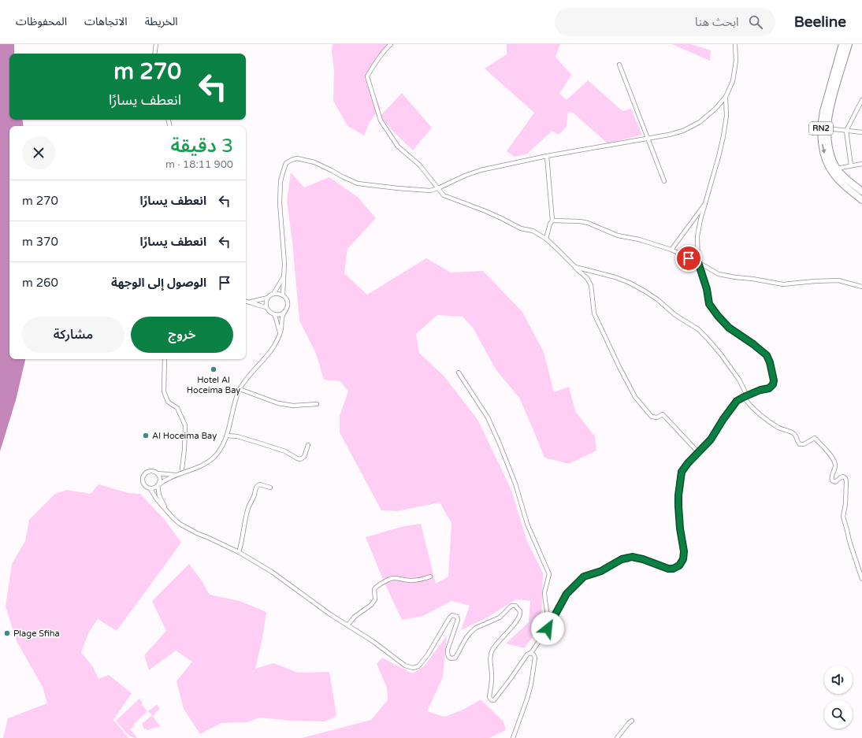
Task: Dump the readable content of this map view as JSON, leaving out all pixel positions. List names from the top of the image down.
{
  "streets": {
    "highway": ["RN2"]
  },
  "places": ["Hotel Al Hoceima Bay", "Al Hoceima Bay", "Plage Sfiha"],
  "page": {
    "header": "Beeline",
    "search": "ابحث هنا",
    "nav": ["الخريطة", "الاتجاهات", "المحفوظات"],
    "turn": ["270 m", "انعطف يسارًا"],
    "heading": ["3 دقيقة", "900 m · 18:11"],
    "list": [
      {
        "name": "انعطف يسارًا",
        "value": "270 m"
      },
      {
        "name": "انعطف يسارًا",
        "value": "370 m"
      },
      {
        "name": "الوصول إلى الوجهة",
        "value": "260 m"
      }
    ],
    "buttons": ["خروج", "مشاركة"]
  }
}
